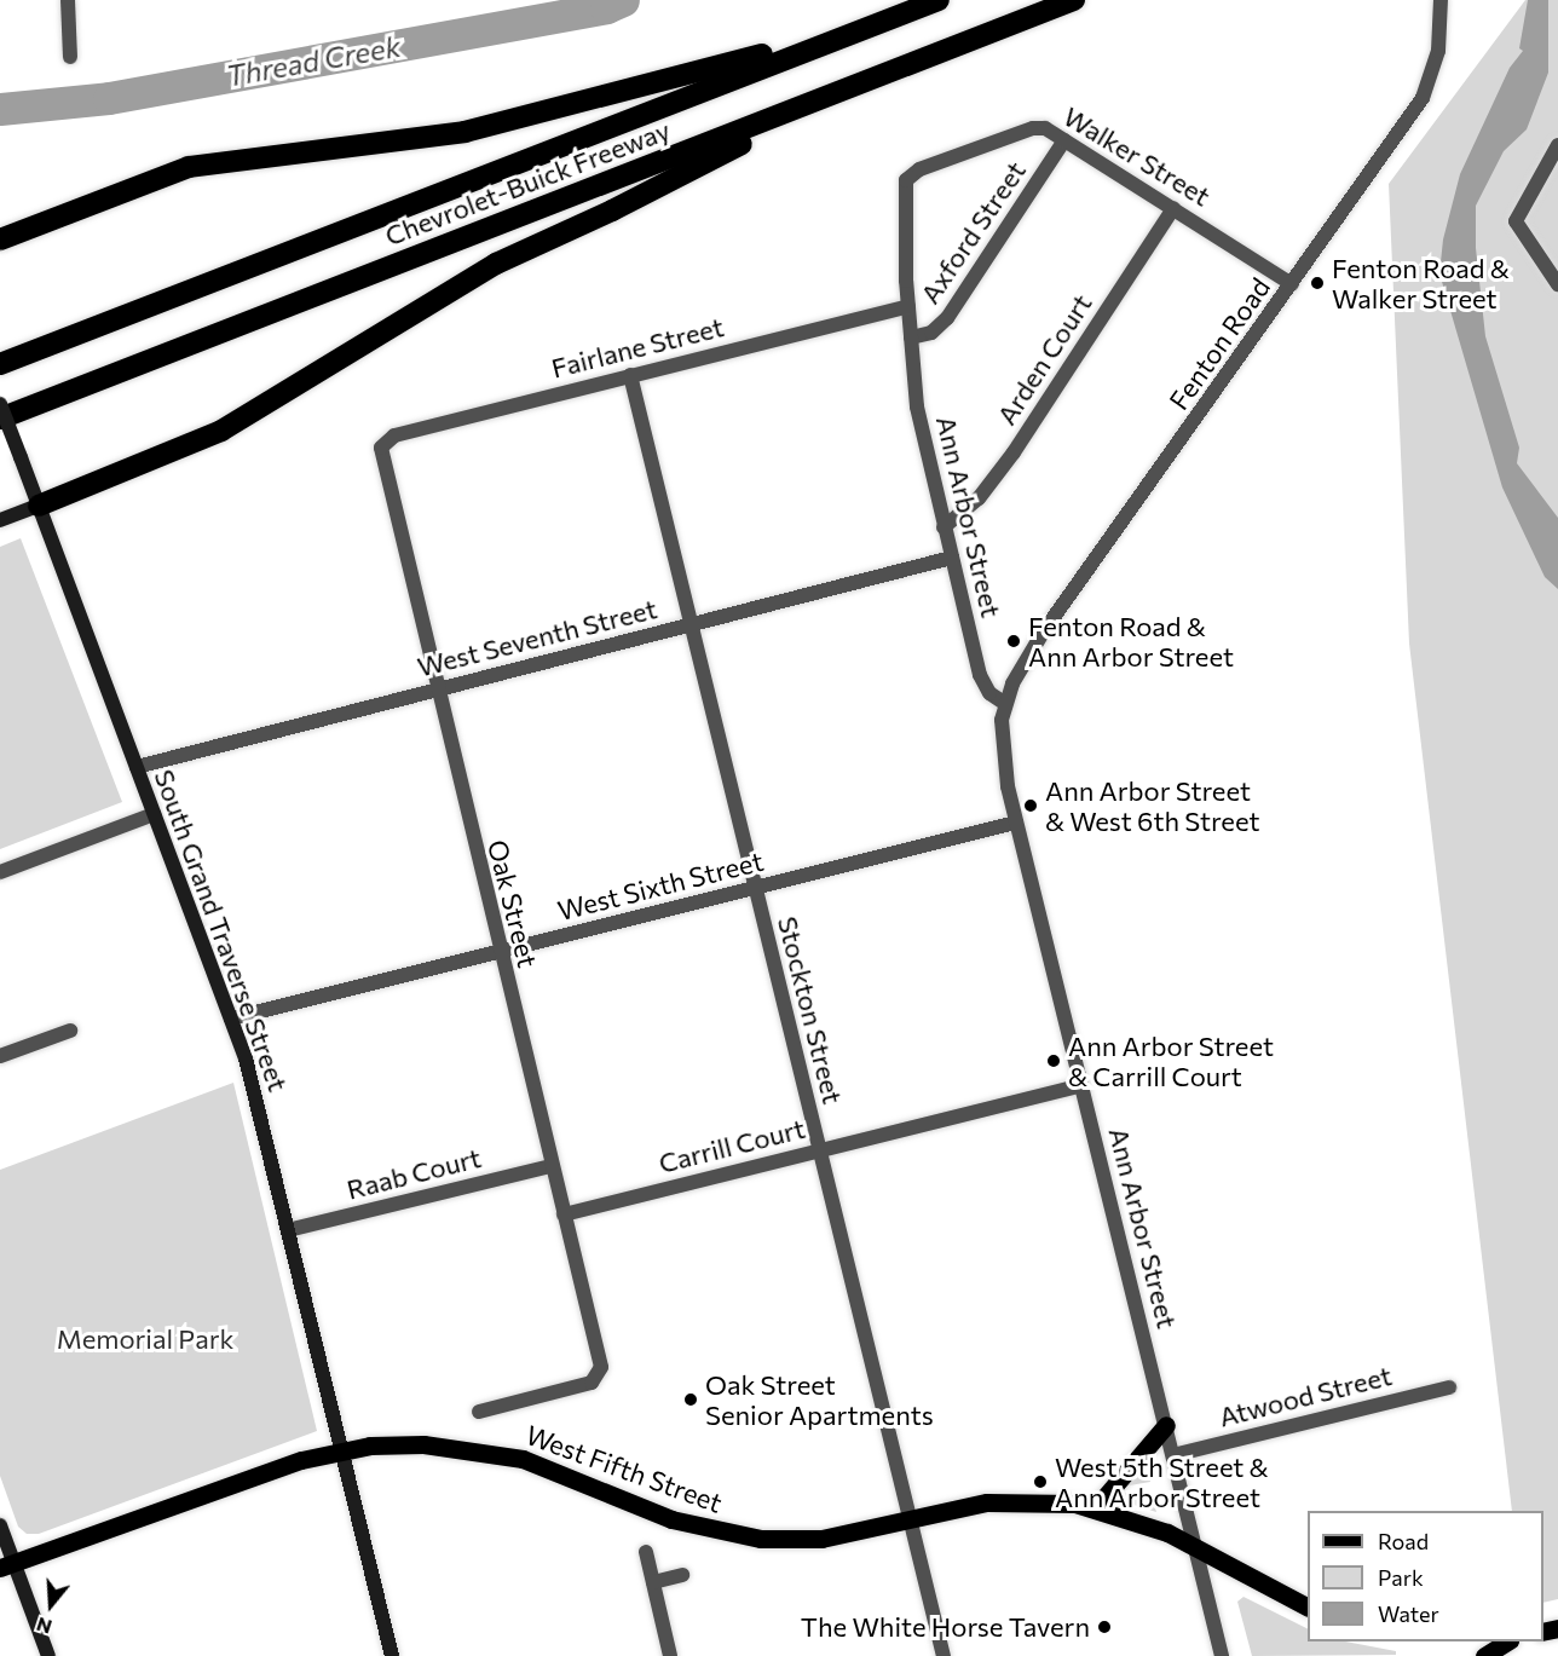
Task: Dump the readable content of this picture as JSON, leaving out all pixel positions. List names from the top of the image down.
{
  "streets": {
    "highway": ["Chevrolet-Buick Freeway"],
    "main road": ["South Grand Traverse Street", "West Fifth Street"],
    "street": [
      "Walker Street",
      "Axford Street",
      "Fenton Road",
      "Fairlane Street",
      "Arden Court",
      "Ann Arbor Street",
      "West Seventh Street",
      "West Sixth Street",
      "Oak Street",
      "Stockton Street",
      "Carrill Court",
      "Raab Court",
      "Atwood Street"
    ]
  },
  "crossings": [
    ["Walker Street", "Axford Street"],
    ["Walker Street", "Fenton Road"],
    ["Walker Street", "Arden Court"],
    ["Walker Street", "Ann Arbor Street"],
    ["Axford Street", "Ann Arbor Street"],
    ["Fenton Road", "Ann Arbor Street"],
    ["Fairlane Street", "Ann Arbor Street"],
    ["Fairlane Street", "Oak Street"],
    ["Fairlane Street", "Stockton Street"],
    ["Arden Court", "Ann Arbor Street"],
    ["Ann Arbor Street", "West Seventh Street"],
    ["Ann Arbor Street", "West Sixth Street"],
    ["Ann Arbor Street", "Carrill Court"],
    ["Ann Arbor Street", "Atwood Street"],
    ["Ann Arbor Street", "West Fifth Street"],
    ["West Seventh Street", "Oak Street"],
    ["West Seventh Street", "South Grand Traverse Street"],
    ["West Seventh Street", "Stockton Street"],
    ["West Sixth Street", "Oak Street"],
    ["West Sixth Street", "South Grand Traverse Street"],
    ["West Sixth Street", "Stockton Street"],
    ["Oak Street", "Carrill Court"],
    ["Oak Street", "Raab Court"],
    ["South Grand Traverse Street", "Raab Court"],
    ["South Grand Traverse Street", "West Fifth Street"],
    ["Stockton Street", "Carrill Court"],
    ["Stockton Street", "West Fifth Street"]
  ],
  "water": ["Thread Creek"],
  "parks": ["Memorial Park"],
  "places": [
    "Fenton Road & Walker Street",
    "Fenton Road & Ann Arbor Street",
    "Ann Arbor Street & West 6th Street",
    "Ann Arbor Street & Carrill Court",
    "Oak Street Senior Apartments",
    "West 5th Street & Ann Arbor Street",
    "The White Horse Tavern"
  ],
  "legend": ["Road", "Park", "Water"],
  "north": "bottom"
}
